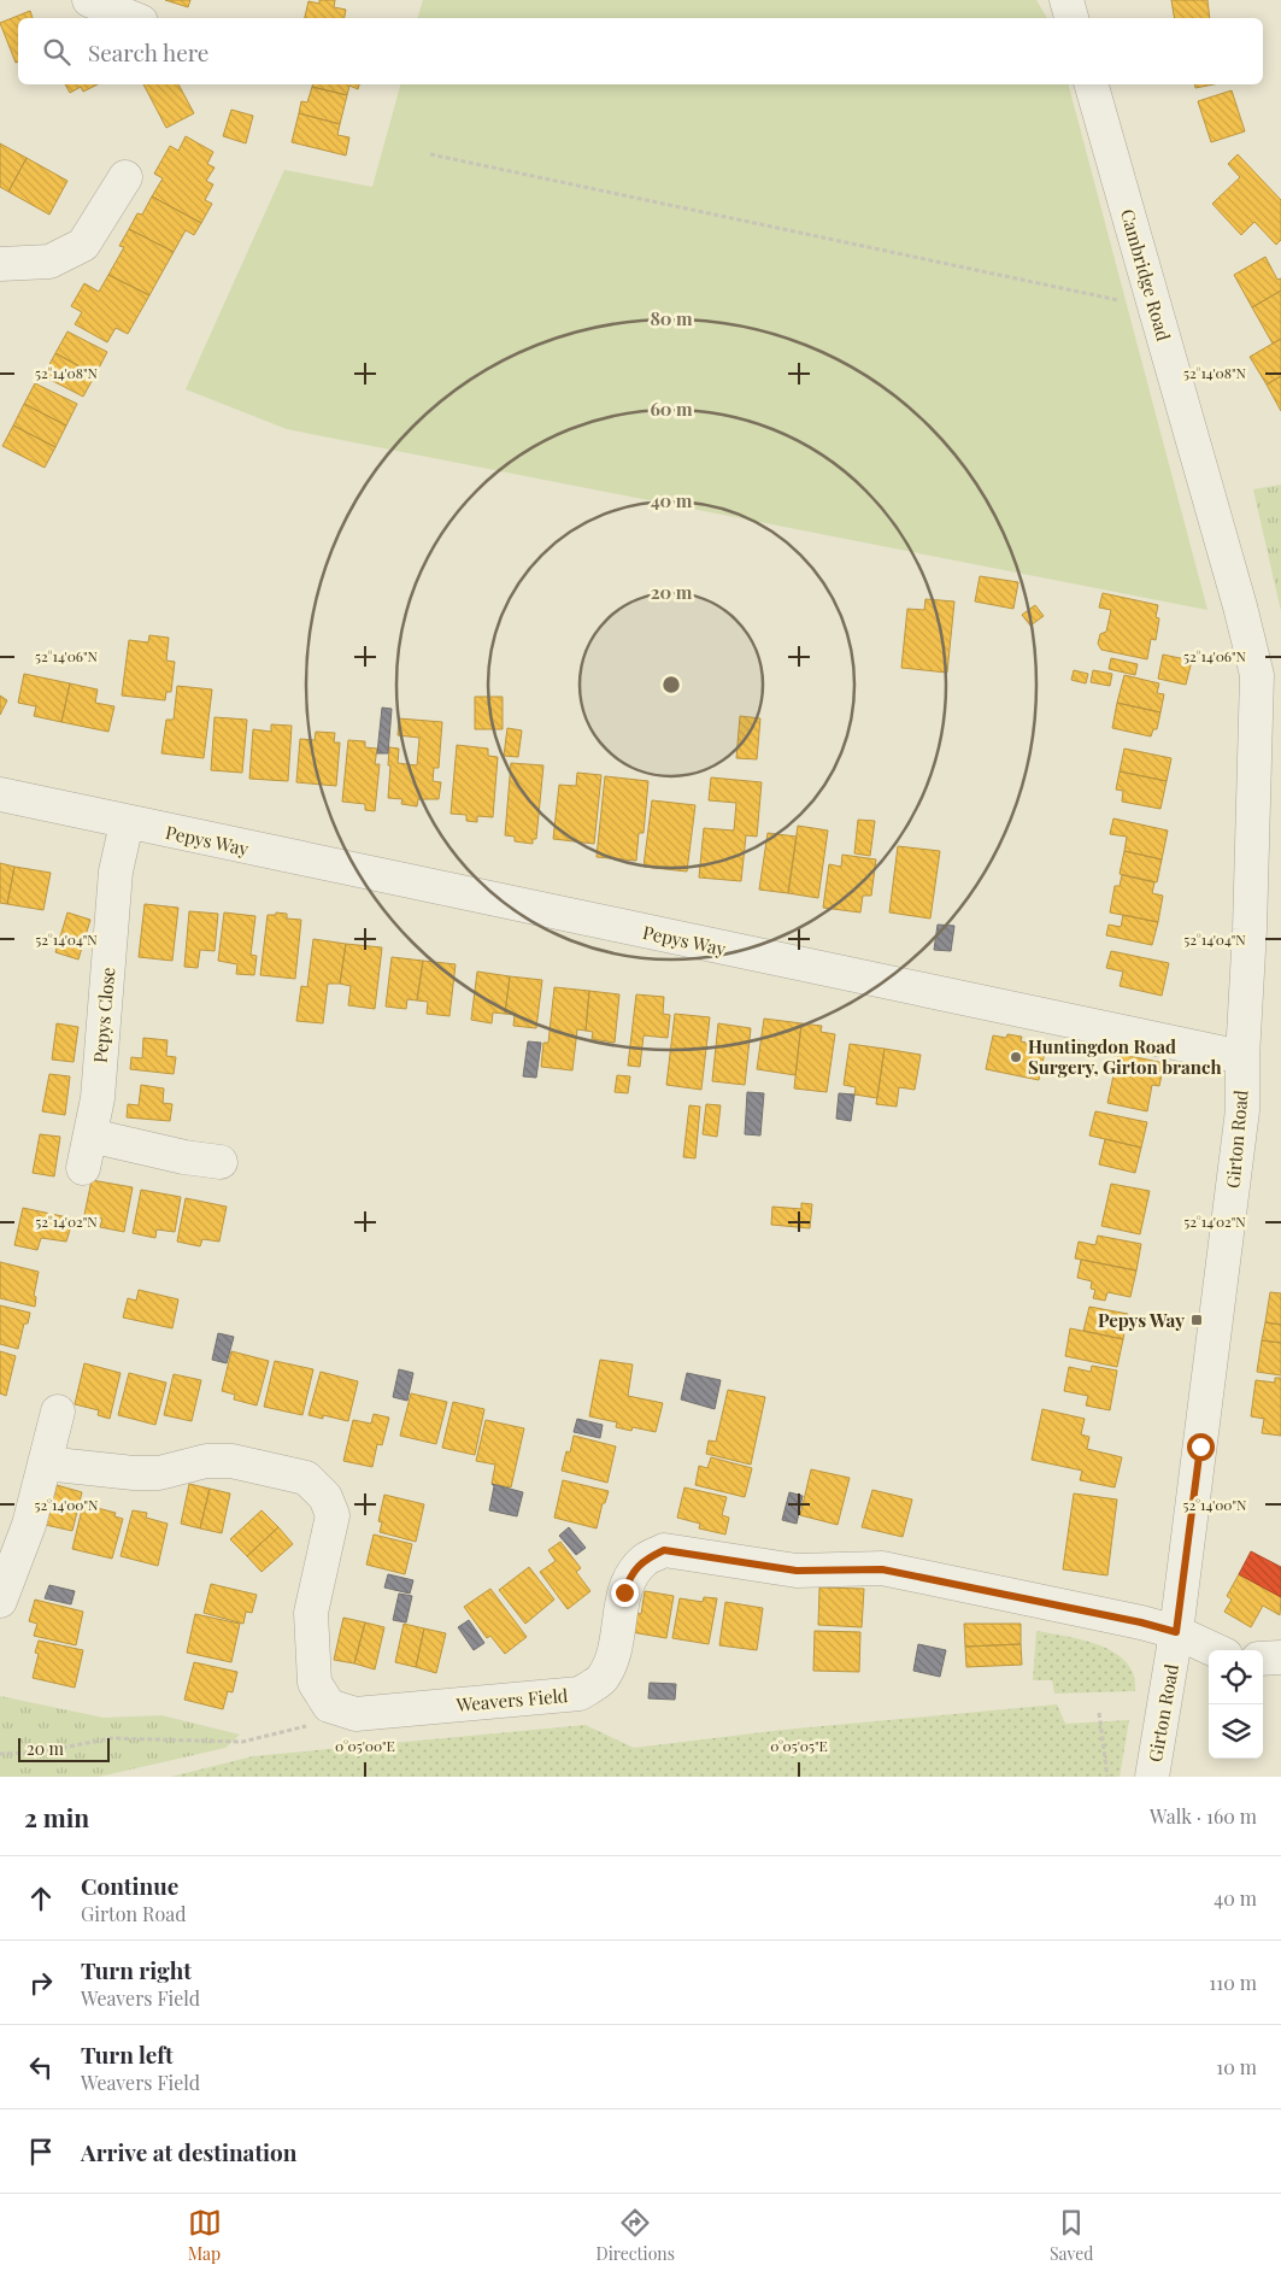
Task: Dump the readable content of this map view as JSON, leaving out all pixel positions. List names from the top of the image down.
{
  "streets": {
    "street": [
      "Cambridge Road",
      "Pepys Way",
      "Pepys Close",
      "Girton Road",
      "Weavers Field"
    ]
  },
  "crossings": [
    ["Cambridge Road", "Girton Road"],
    ["Pepys Way", "Pepys Close"],
    ["Pepys Way", "Girton Road"],
    ["Girton Road", "Weavers Field"]
  ],
  "places": {
    "other": ["Huntingdon Road Surgery, Girton branch"],
    "transit": ["Pepys Way"]
  },
  "scale_bar": "20 m",
  "page": {
    "search": "Search here",
    "scale": "20 m",
    "heading": ["2 min", "Walk · 160 m"],
    "list": [
      ["Continue", "Girton Road", "40 m"],
      ["Turn right", "Weavers Field", "110 m"],
      ["Turn left", "Weavers Field", "10 m"],
      "Arrive at destination"
    ],
    "nav": ["Map", "Directions", "Saved"]
  },
  "coordinates": [
    "52°14'08\"N",
    "52°14'06\"N",
    "52°14'04\"N",
    "52°14'02\"N",
    "52°14'00\"N",
    "0°05'00\"E",
    "0°05'05\"E"
  ],
  "rings": [
    "80 m",
    "60 m",
    "40 m",
    "20 m"
  ]
}
